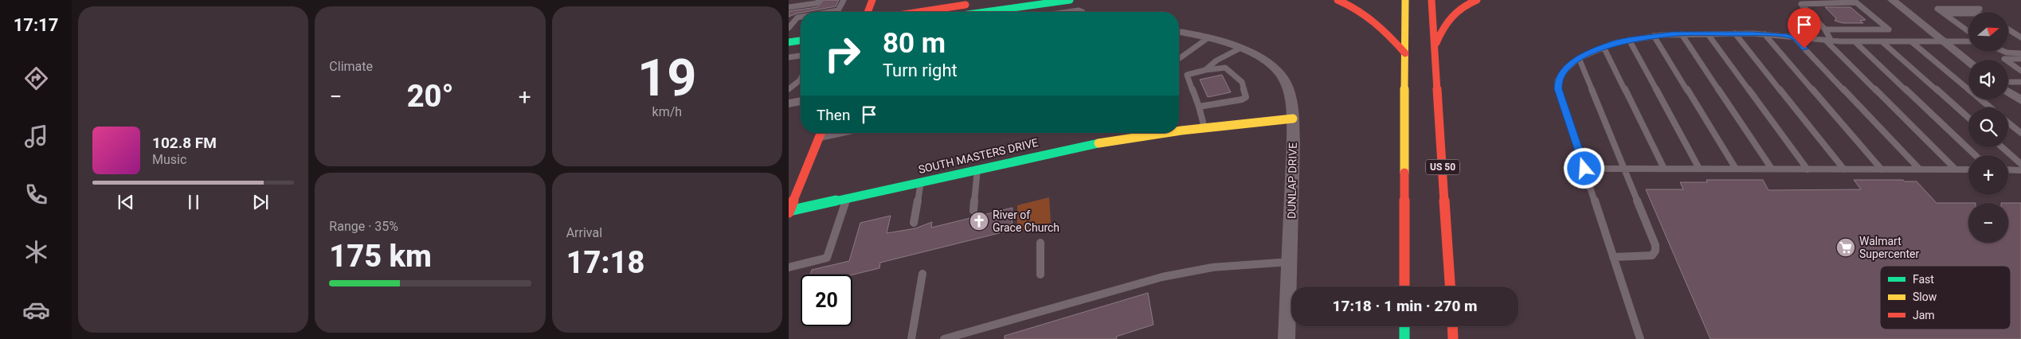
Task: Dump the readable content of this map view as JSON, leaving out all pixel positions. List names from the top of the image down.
{
  "streets": {
    "main road": ["SOUTH MASTERS DRIVE", "US 50"],
    "street": ["DUNLAP DRIVE"]
  },
  "crossings": [
    ["SOUTH MASTERS DRIVE", "DUNLAP DRIVE"]
  ],
  "places": {
    "church": ["River of Grace Church"],
    "supermarket": ["Walmart Supercenter"]
  },
  "legend": ["Fast", "Slow", "Jam"],
  "north": "right",
  "page": {
    "tabs": "17:17",
    "tile": [
      "Climate",
      ["19", "km/h"],
      ["Range · 35%", "175 km"],
      ["Arrival", "17:18"]
    ],
    "map_buttons": ["+", "−"],
    "turn": ["80 m", "Turn right"],
    "heat": ["−", "20°", "+"],
    "then": "Then",
    "song": ["102.8 FM", "Music"],
    "limit": "20",
    "trip": "17:18 · 1 min · 270 m"
  }
}
